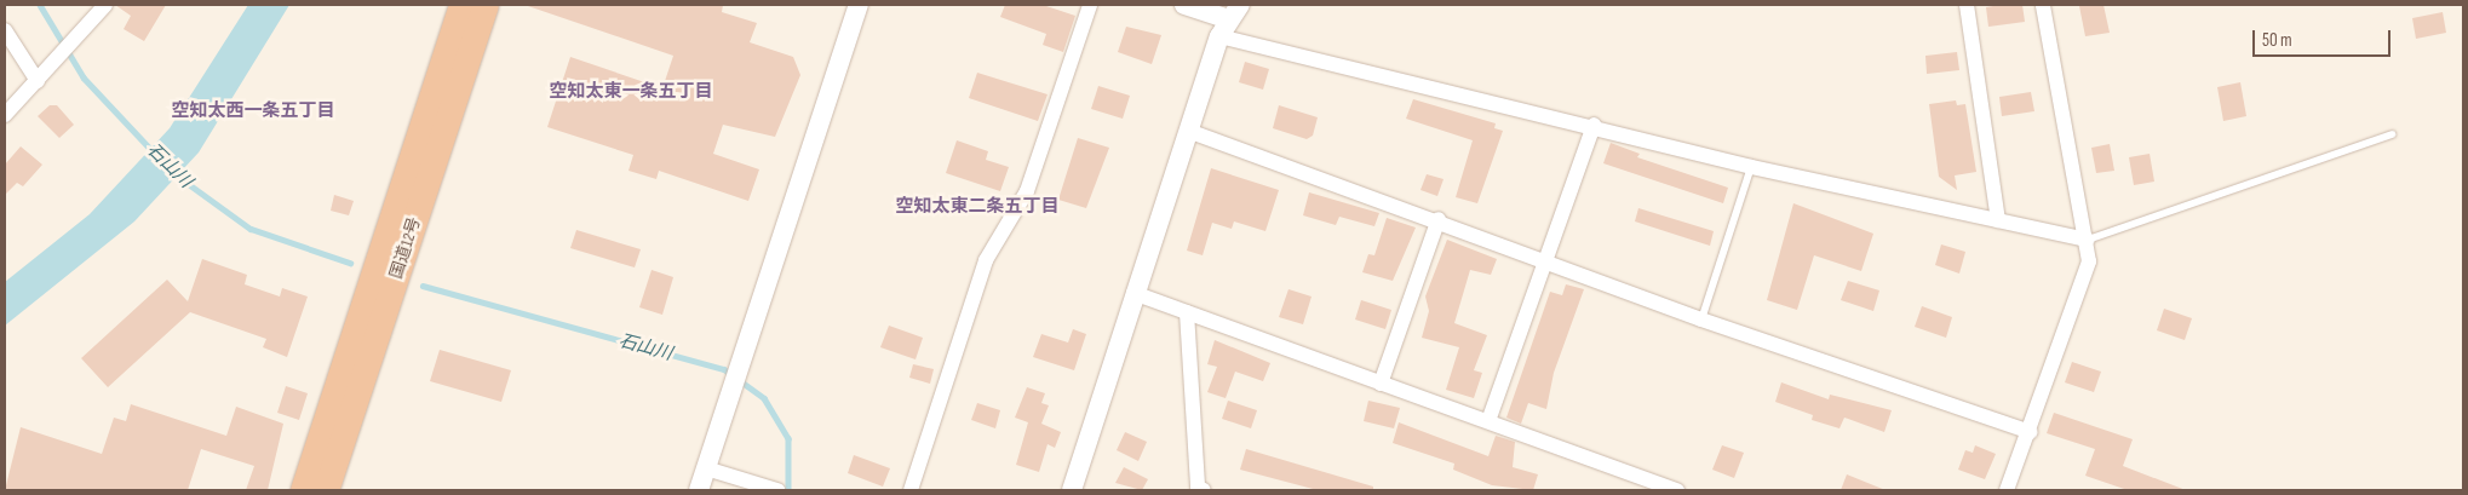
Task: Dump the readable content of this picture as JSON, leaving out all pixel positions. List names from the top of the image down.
{
  "streets": {
    "highway": ["国道12号"]
  },
  "districts": ["空知太東一条五丁目", "空知太西一条五丁目", "空知太東二条五丁目"],
  "water": ["石山川"],
  "scale_bar": "50 m"
}
